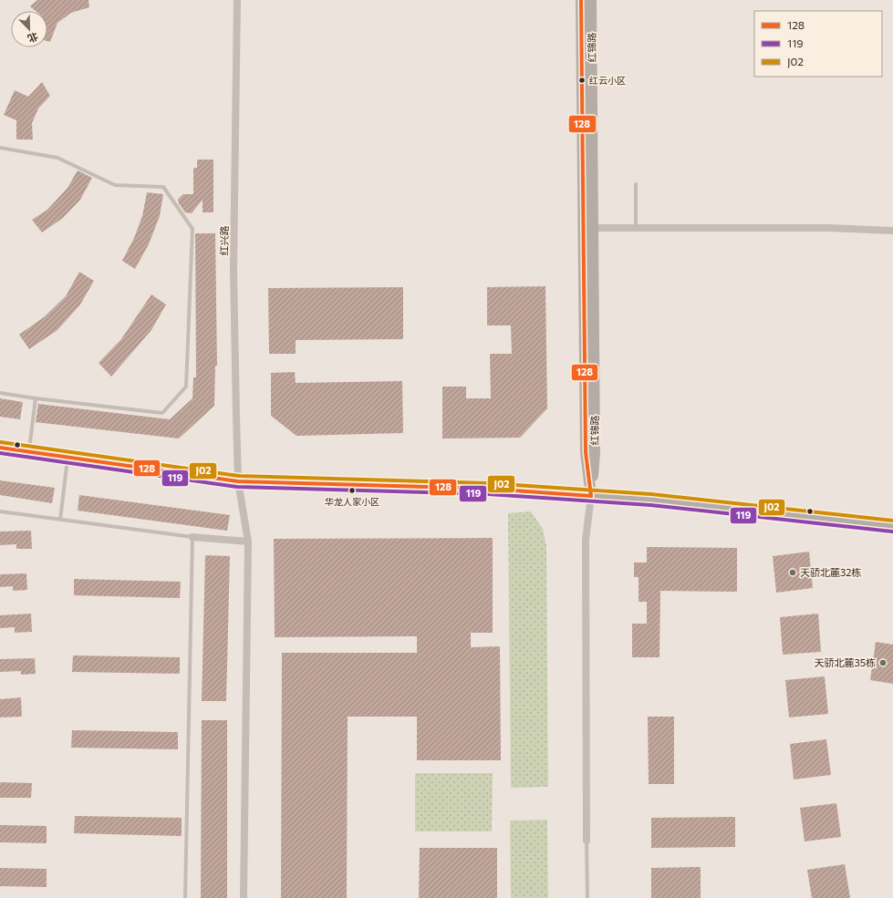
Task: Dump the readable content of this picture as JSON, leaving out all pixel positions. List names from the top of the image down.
{
  "streets": {
    "street": ["红锦路", "红兴路"]
  },
  "places": [
    "红云小区",
    "华龙人家小区",
    "天骄北麓32栋",
    "天骄北麓35栋"
  ],
  "lines": ["transit line 128", "transit line J02", "transit line 119"],
  "legend": ["128", "119", "J02"],
  "north": "bottom right"
}
